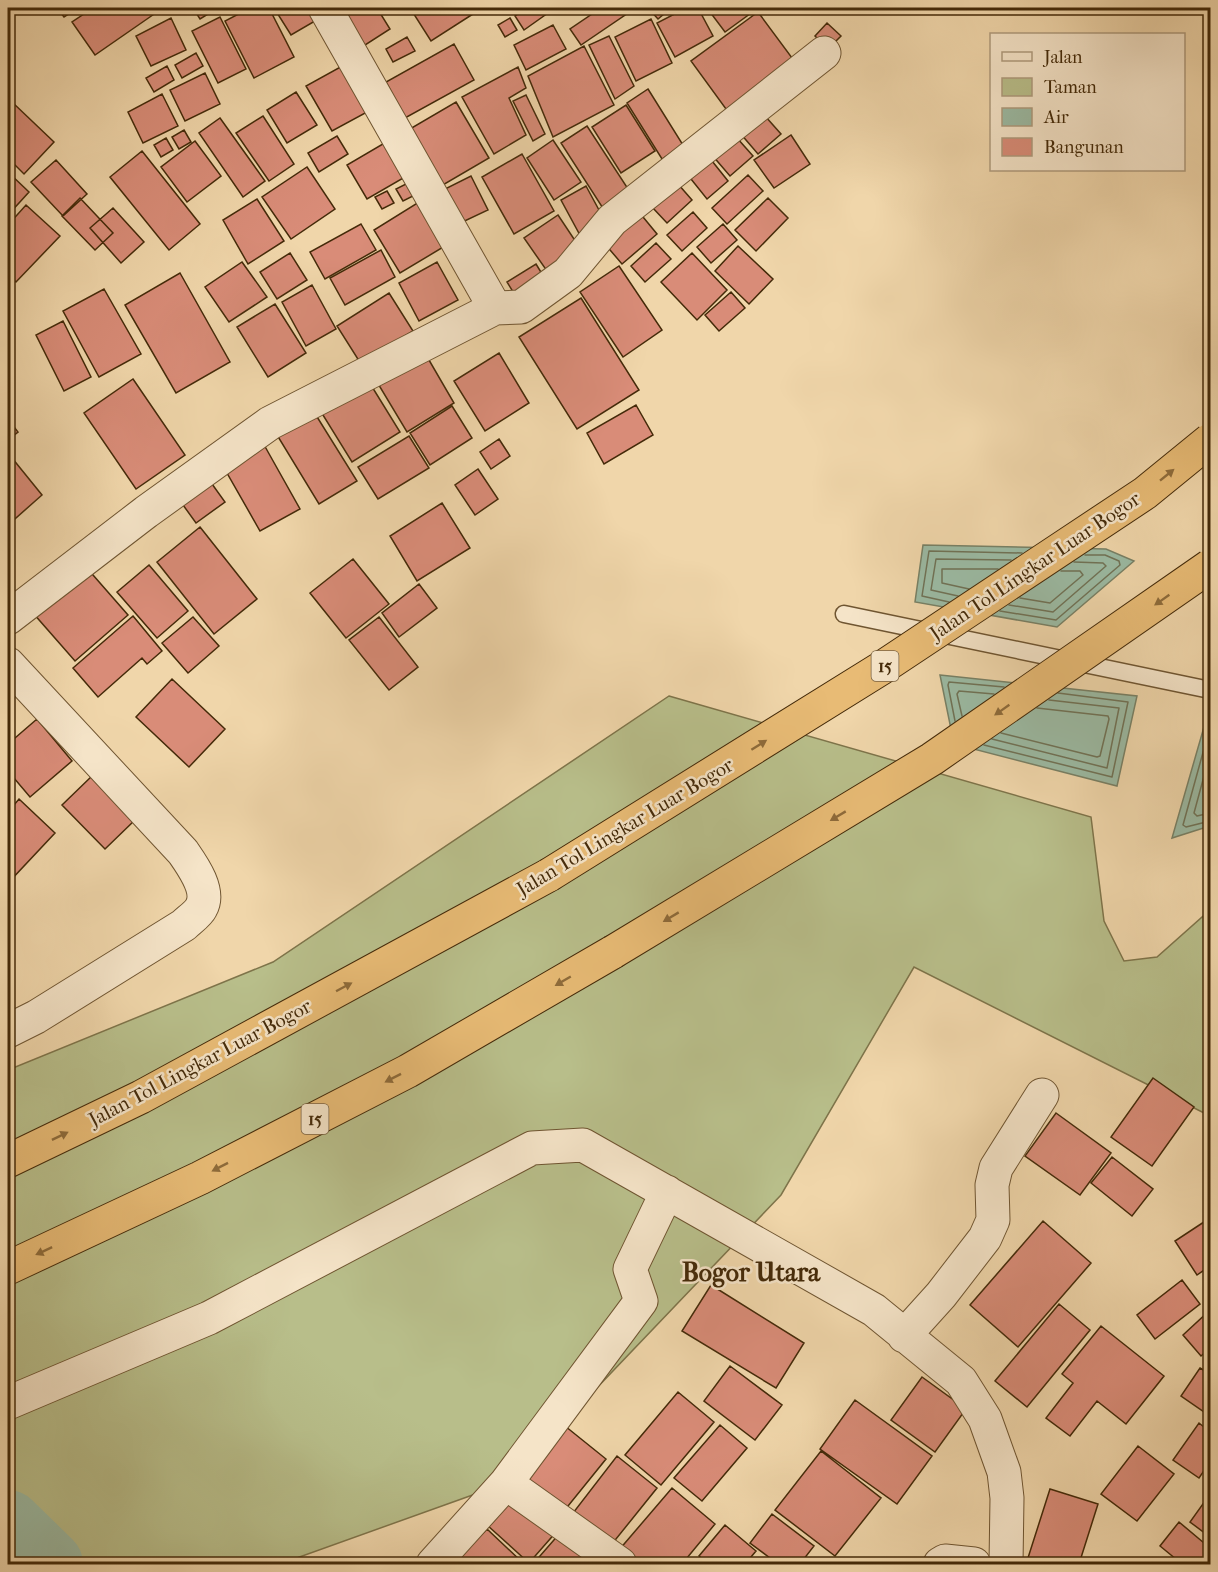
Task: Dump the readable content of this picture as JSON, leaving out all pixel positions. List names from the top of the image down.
{
  "streets": {
    "highway": ["Jalan Tol Lingkar Luar Bogor", "15"]
  },
  "districts": ["Bogor Utara"],
  "legend": [
    "Jalan",
    "Taman",
    "Air",
    "Bangunan"
  ]
}
